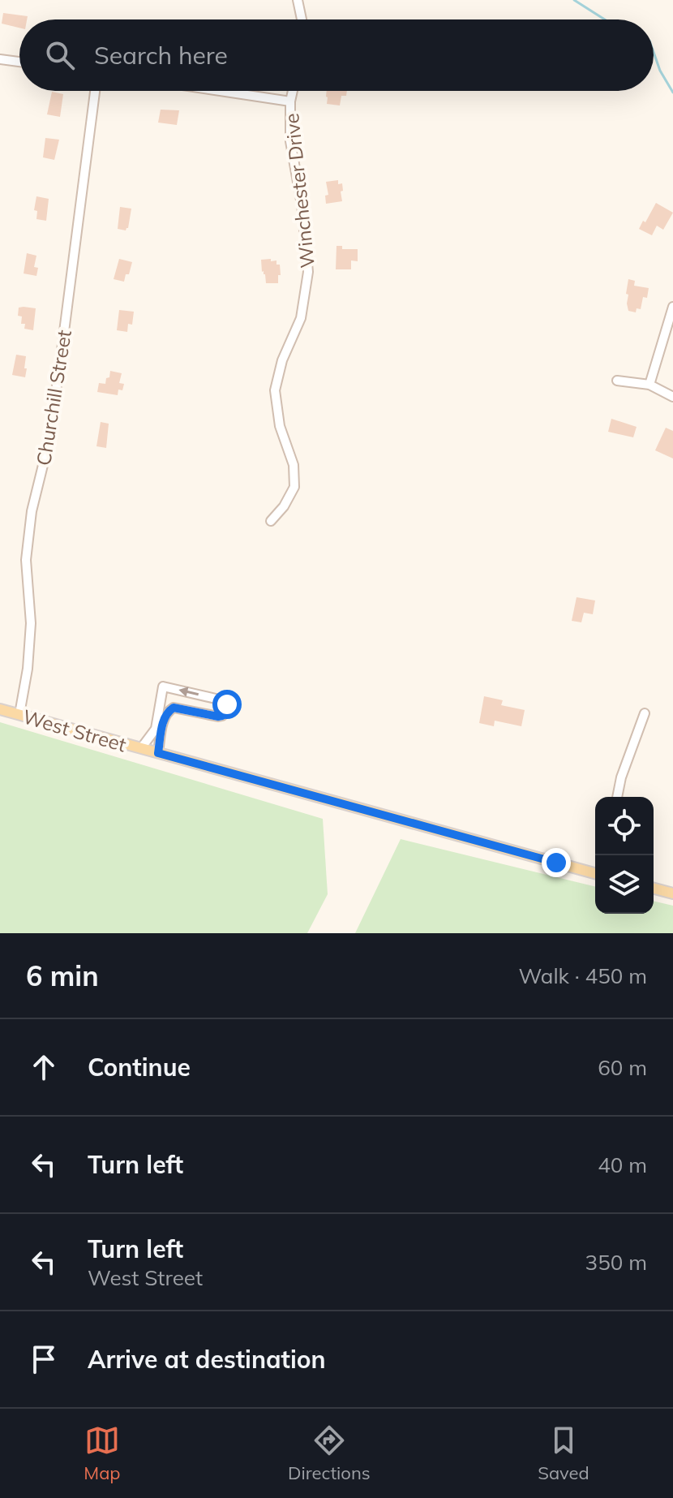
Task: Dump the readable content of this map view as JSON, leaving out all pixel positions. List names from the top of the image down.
{
  "streets": {
    "main road": ["West Street"],
    "street": ["Winchester Drive", "Churchill Street"]
  },
  "crossings": [
    ["Churchill Street", "West Street"]
  ],
  "page": {
    "search": "Search here",
    "heading": ["6 min", "Walk · 450 m"],
    "list": [
      ["Continue", "60 m"],
      ["Turn left", "40 m"],
      ["Turn left", "West Street", "350 m"],
      "Arrive at destination"
    ],
    "nav": ["Map", "Directions", "Saved"]
  }
}
